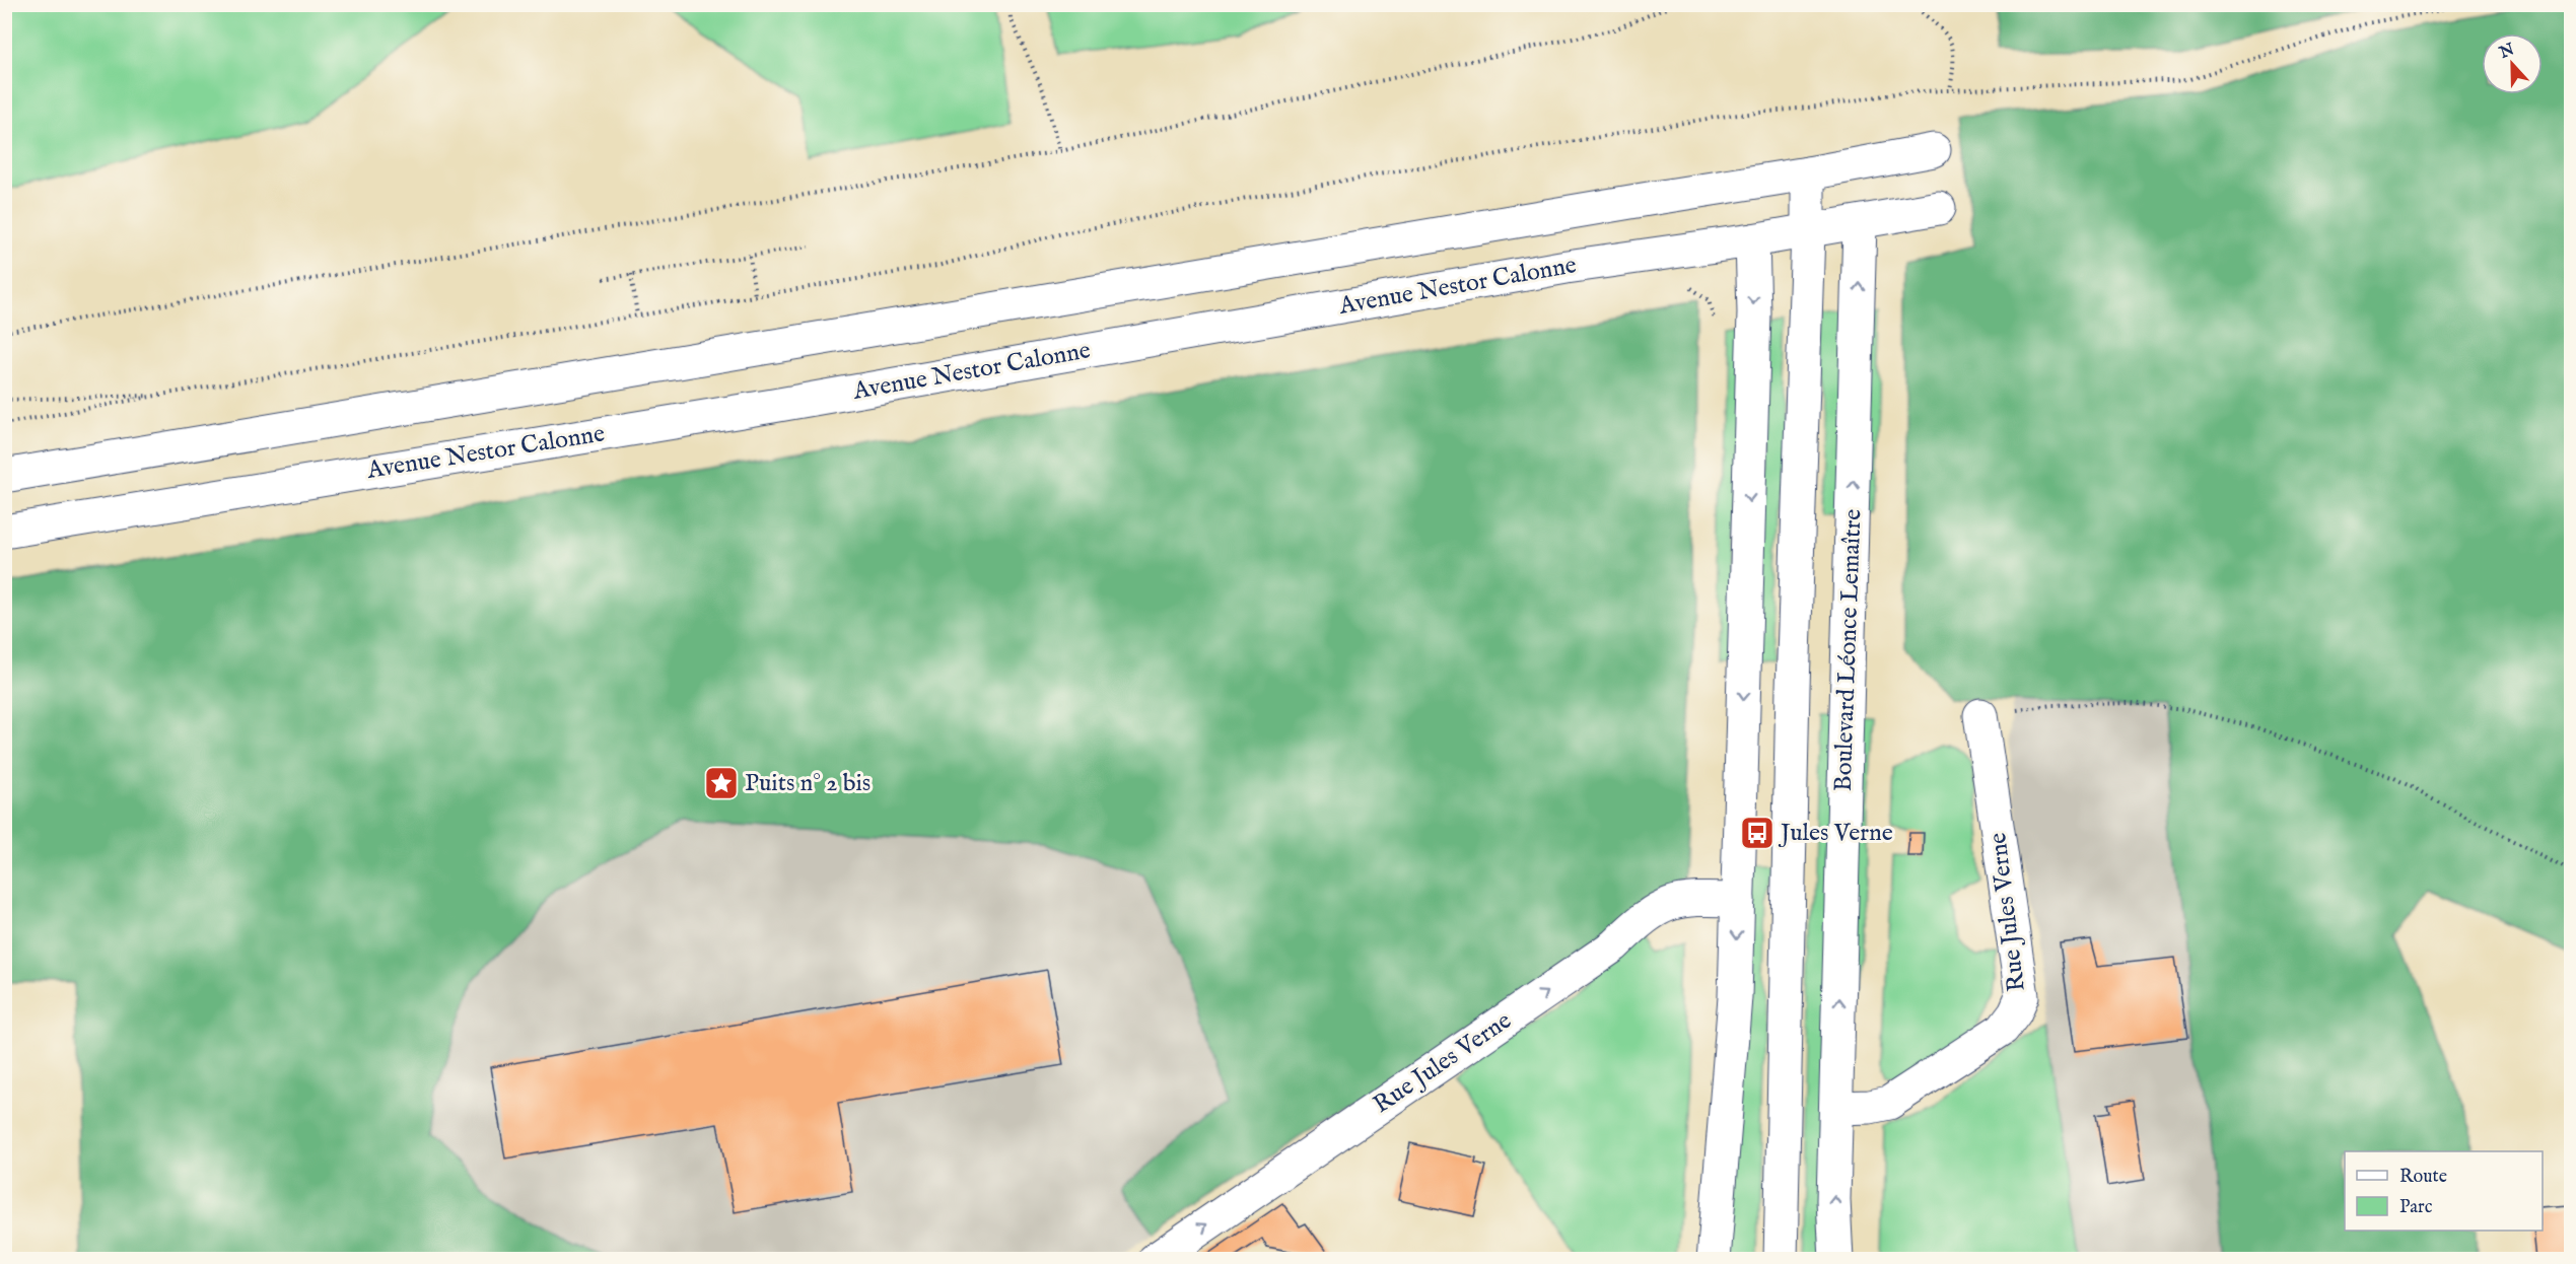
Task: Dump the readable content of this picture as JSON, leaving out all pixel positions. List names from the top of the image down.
{
  "streets": {
    "street": ["Avenue Nestor Calonne", "Boulevard Léonce Lemaître", "Rue Jules Verne"]
  },
  "crossings": [
    ["Avenue Nestor Calonne", "Boulevard Léonce Lemaître"],
    ["Boulevard Léonce Lemaître", "Rue Jules Verne"]
  ],
  "one_way": ["Rue Jules Verne"],
  "places": {
    "place": ["Puits n° 2 bis"],
    "bus stop": ["Jules Verne"]
  },
  "legend": ["Route", "Parc"],
  "north": "top"
}
